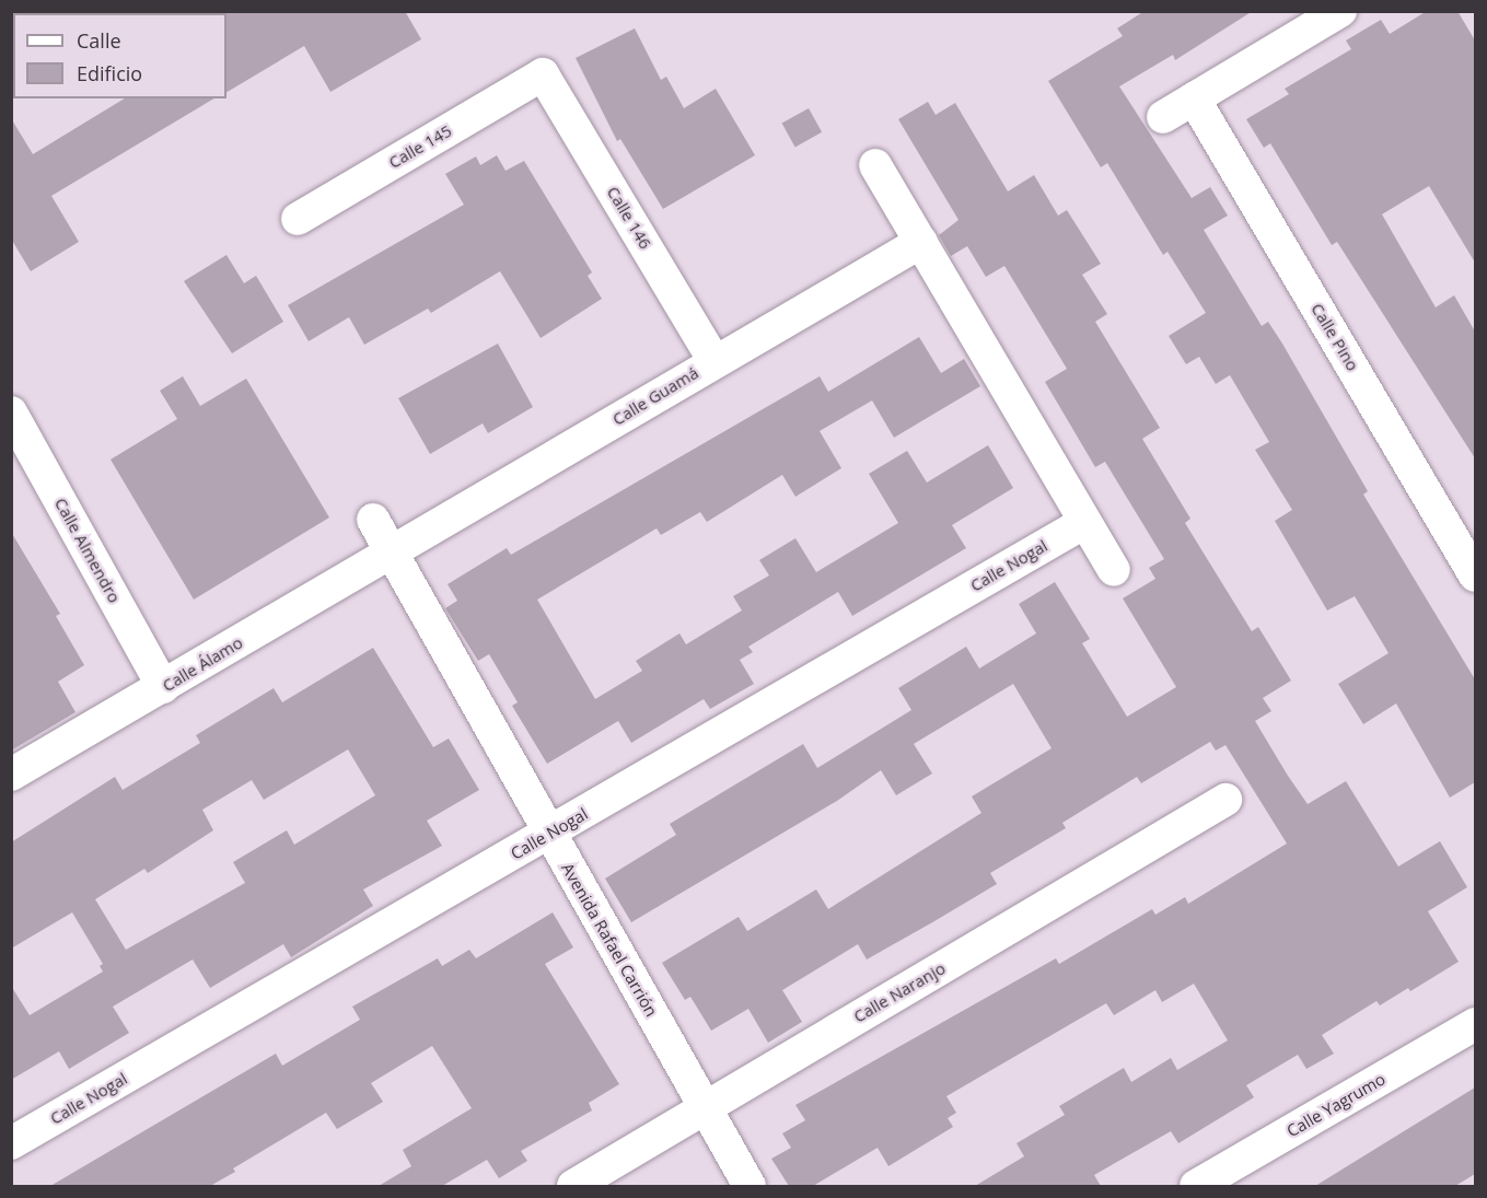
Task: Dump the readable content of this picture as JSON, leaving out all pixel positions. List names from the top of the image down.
{
  "streets": {
    "street": [
      "Calle 145",
      "Calle 146",
      "Calle Pino",
      "Calle Guamá",
      "Calle Almendro",
      "Calle Nogal",
      "Calle Álamo",
      "Avenida Rafael Carrión",
      "Calle Naranjo",
      "Calle Yagrumo"
    ]
  },
  "crossings": [
    ["Calle 145", "Calle 146"],
    ["Calle 146", "Calle Guamá"],
    ["Calle Guamá", "Calle Álamo"],
    ["Calle Guamá", "Avenida Rafael Carrión"],
    ["Calle Almendro", "Calle Álamo"],
    ["Calle Nogal", "Avenida Rafael Carrión"],
    ["Calle Álamo", "Avenida Rafael Carrión"],
    ["Avenida Rafael Carrión", "Calle Naranjo"]
  ],
  "legend": ["Calle", "Edificio"]
}
